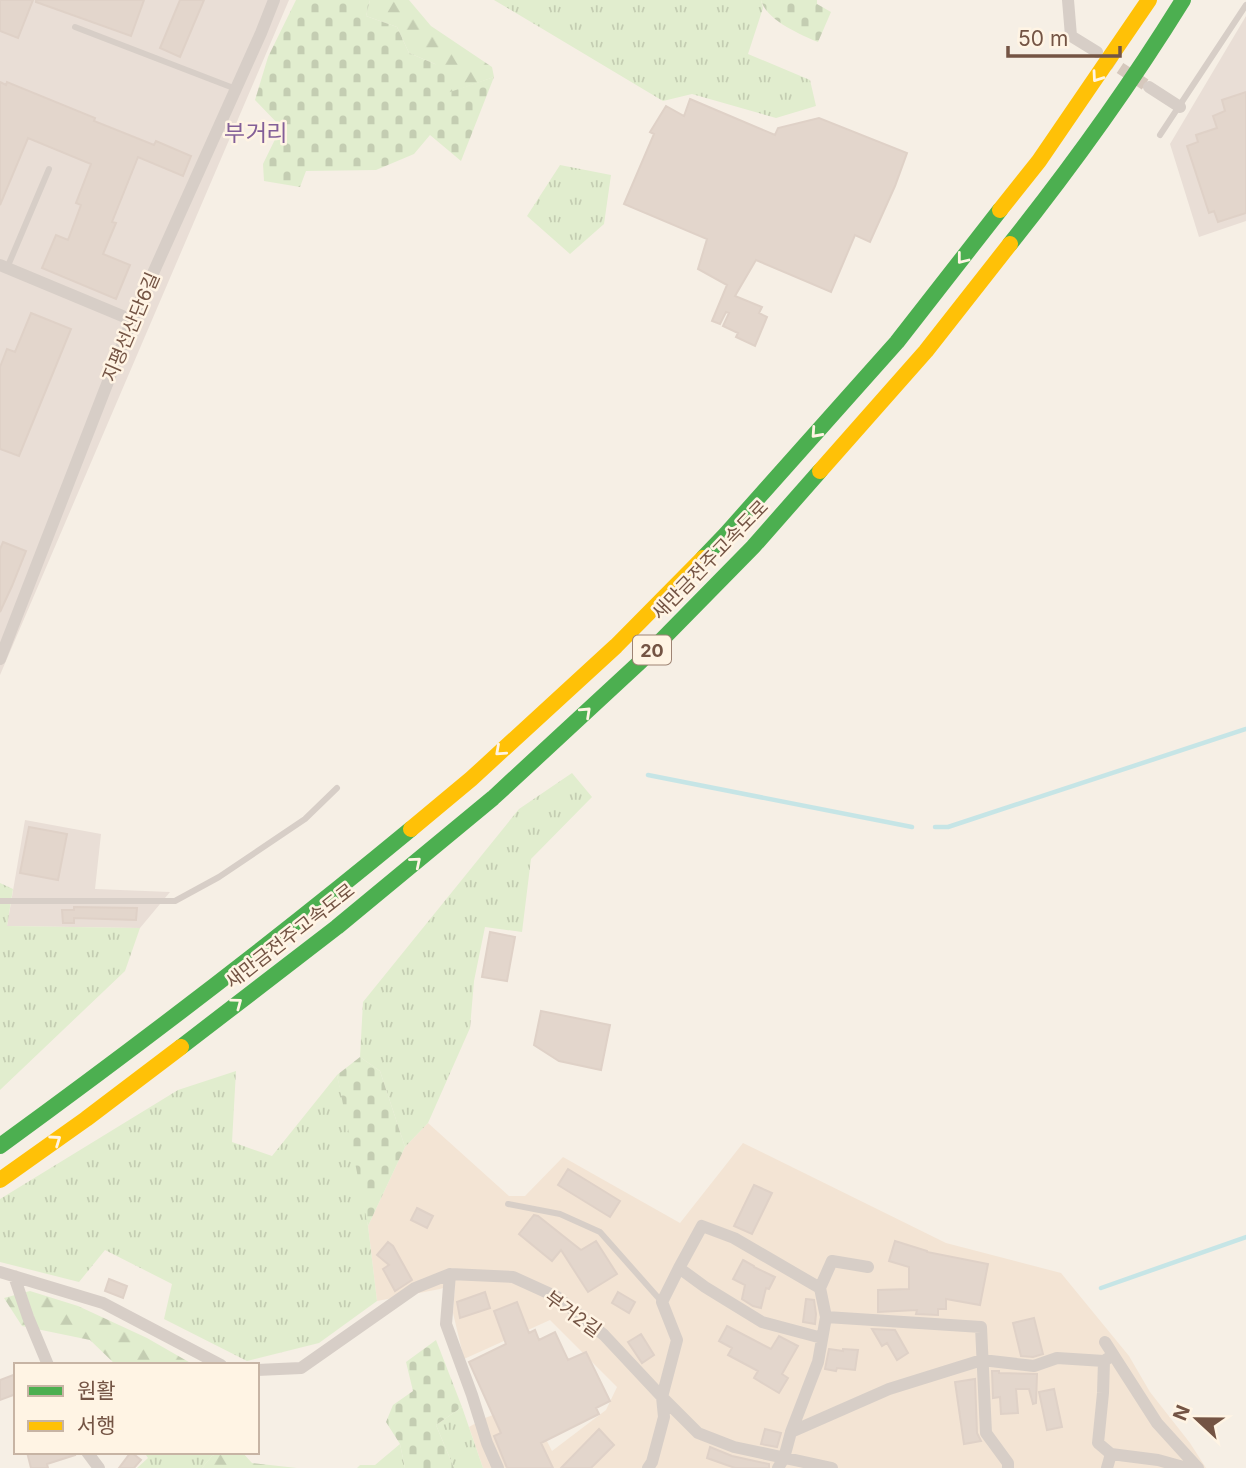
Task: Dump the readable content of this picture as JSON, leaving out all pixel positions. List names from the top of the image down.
{
  "streets": {
    "highway": ["새만금전주고속도로", "20"],
    "street": ["지평선산단6길", "부거2길"]
  },
  "districts": ["부거리"],
  "legend": ["원활", "서행"],
  "scale_bar": "50 m",
  "north": "left"
}
